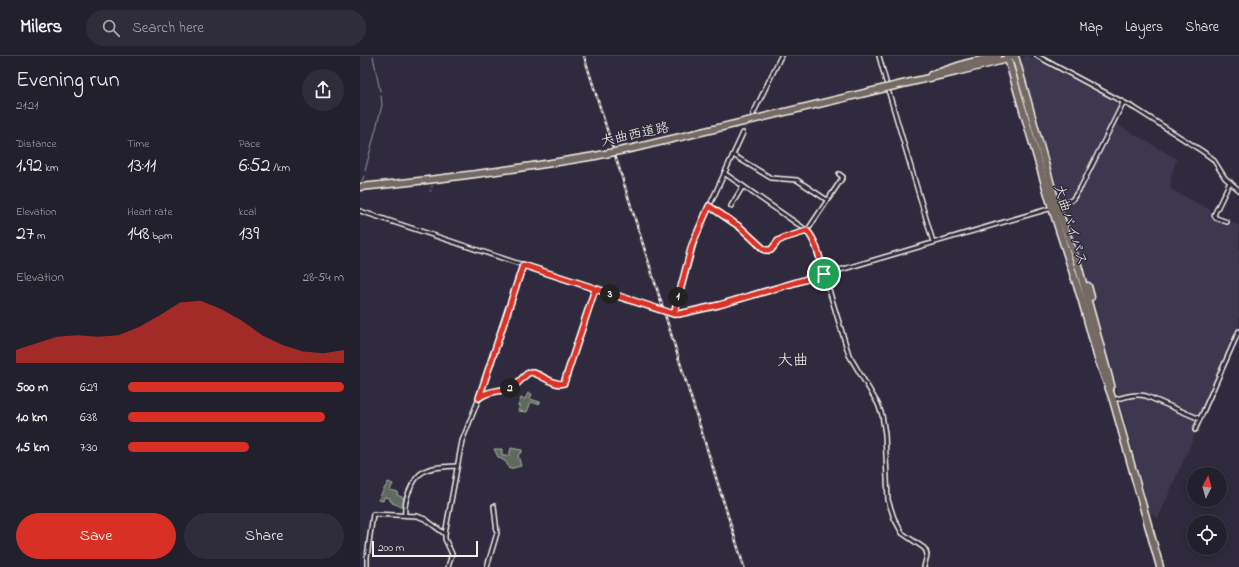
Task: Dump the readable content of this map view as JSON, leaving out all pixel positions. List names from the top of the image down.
{
  "streets": {
    "highway": ["大曲西道路", "大曲バイパス"]
  },
  "districts": ["大曲"],
  "scale_bar": "200 m",
  "north": "top",
  "page": {
    "header": "Milers",
    "search": "Search here",
    "nav": ["Map", "Layers", "Share"],
    "heading": ["Evening run", "21:21"],
    "stats": [
      ["Distance", "1.92 km"],
      ["Time", "13:11"],
      ["Pace", "6:52 /km"],
      ["Elevation", "27 m"],
      ["Heart rate", "148 bpm"],
      ["kcal", "139"]
    ],
    "chart": ["Elevation", "28–54 m"],
    "pins": ["3", "1", "2"],
    "list": [
      {
        "name": "500 m",
        "note": "6:29"
      },
      {
        "name": "1.0 km",
        "note": "6:38"
      },
      {
        "name": "1.5 km",
        "note": "7:30"
      }
    ],
    "buttons": ["Save", "Share"],
    "scale": "200 m"
  }
}
